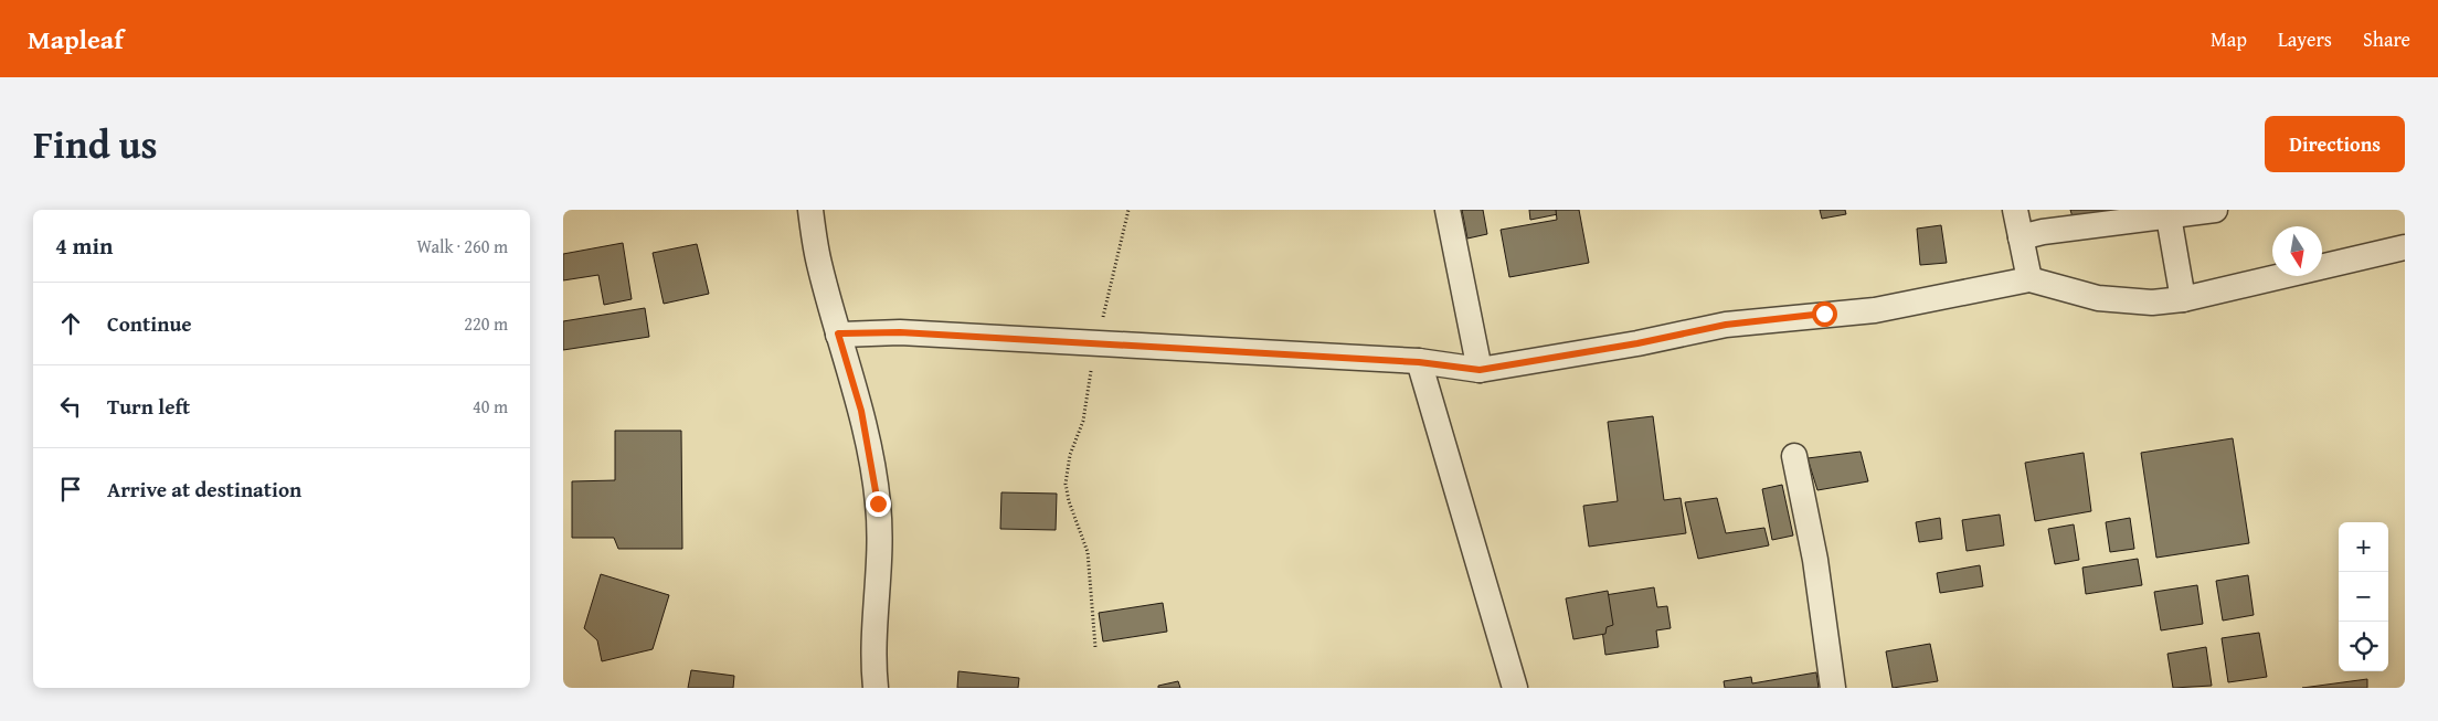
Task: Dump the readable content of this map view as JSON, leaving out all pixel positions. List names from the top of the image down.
{
  "north": "bottom",
  "page": {
    "header": "Mapleaf",
    "nav": ["Map", "Layers", "Share"],
    "title": "Find us",
    "buttons": "Directions",
    "heading": ["4 min", "Walk · 260 m"],
    "list": [
      ["Continue", "220 m"],
      ["Turn left", "40 m"],
      "Arrive at destination"
    ],
    "map_buttons": ["+", "−"]
  }
}
